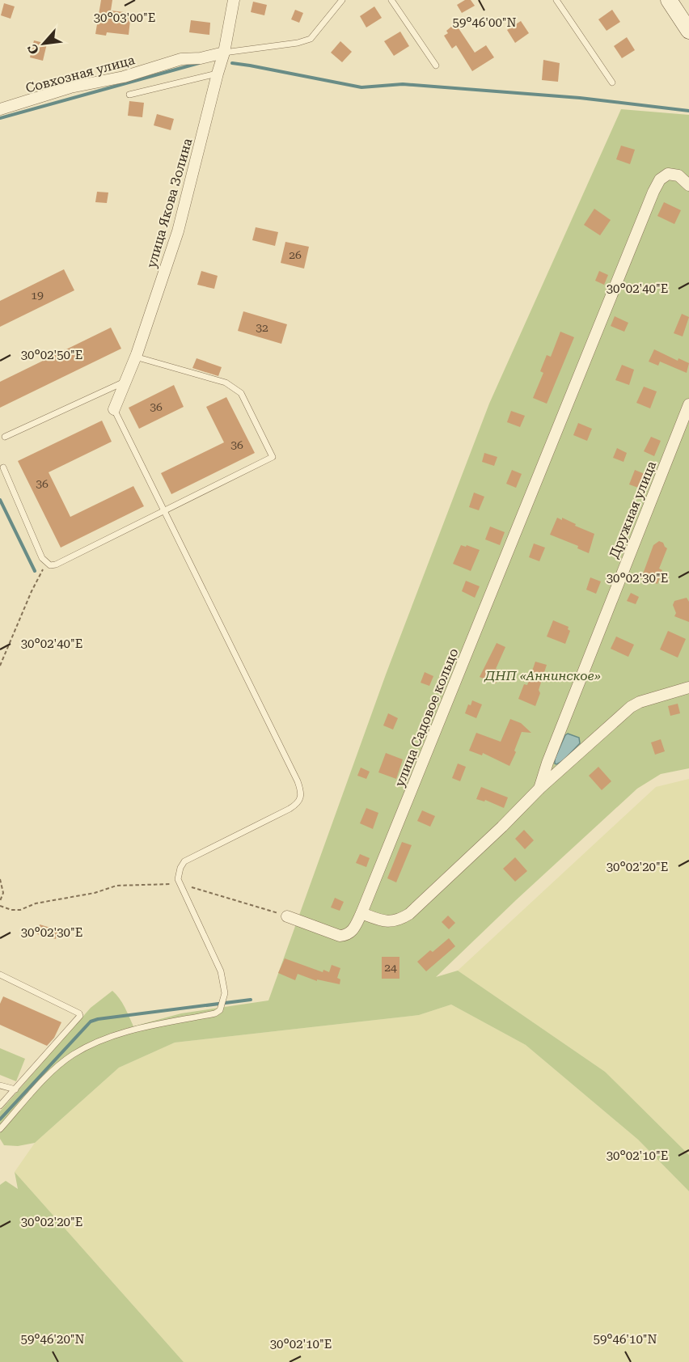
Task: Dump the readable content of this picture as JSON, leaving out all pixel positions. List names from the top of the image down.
{
  "streets": {
    "street": [
      "Совхозная улица",
      "улица Якова Золина",
      "Дружная улица",
      "улица Садовое кольцо"
    ]
  },
  "crossings": [
    ["Совхозная улица", "улица Якова Золина"]
  ],
  "parks": ["ДНП «Аннинское»"],
  "house_numbers": [
    "26",
    "19",
    "32",
    "36",
    "36",
    "36",
    "24"
  ],
  "north": "bottom left",
  "coordinates": [
    "30°03'00\"E",
    "59°46'00\"N",
    "30°02'40\"E",
    "30°02'50\"E",
    "30°02'30\"E",
    "30°02'20\"E",
    "30°02'10\"E",
    "59°46'20\"N",
    "59°46'10\"N"
  ]
}
